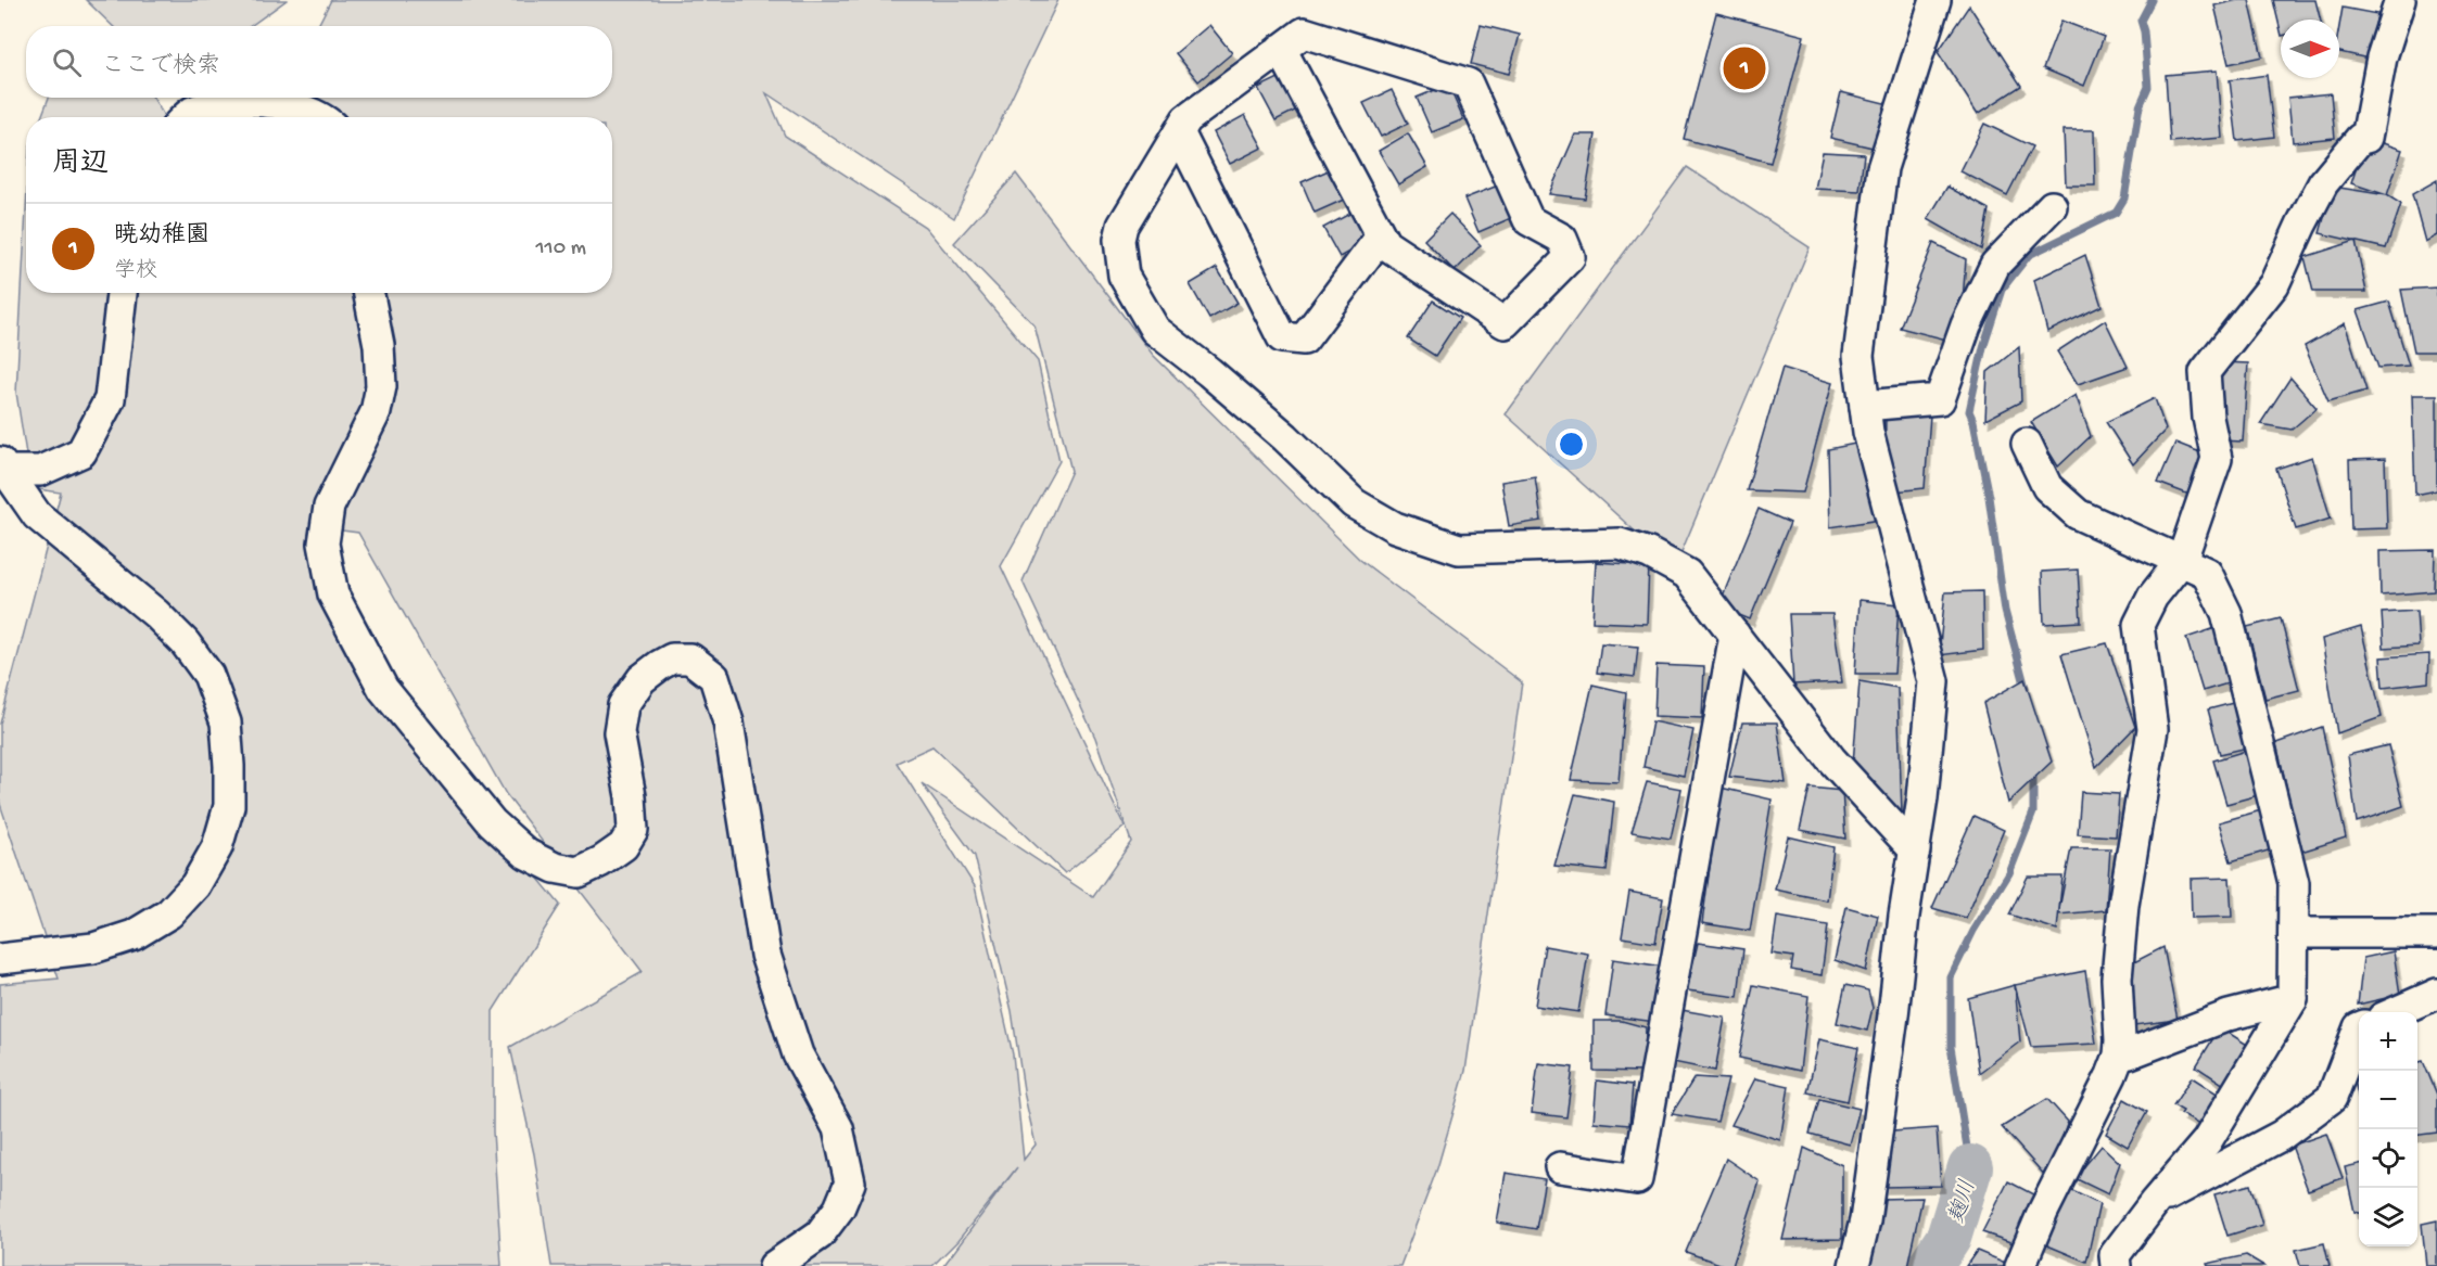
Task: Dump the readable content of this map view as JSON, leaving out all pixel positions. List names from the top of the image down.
{
  "water": ["麹川"],
  "north": "right",
  "page": {
    "search": "ここで検索",
    "pins": "1",
    "heading": "周辺",
    "list": [
      {
        "mark": "1",
        "name": "暁幼稚園",
        "note": "学校",
        "value": "110 m"
      }
    ],
    "map_buttons": ["+", "−"]
  }
}
